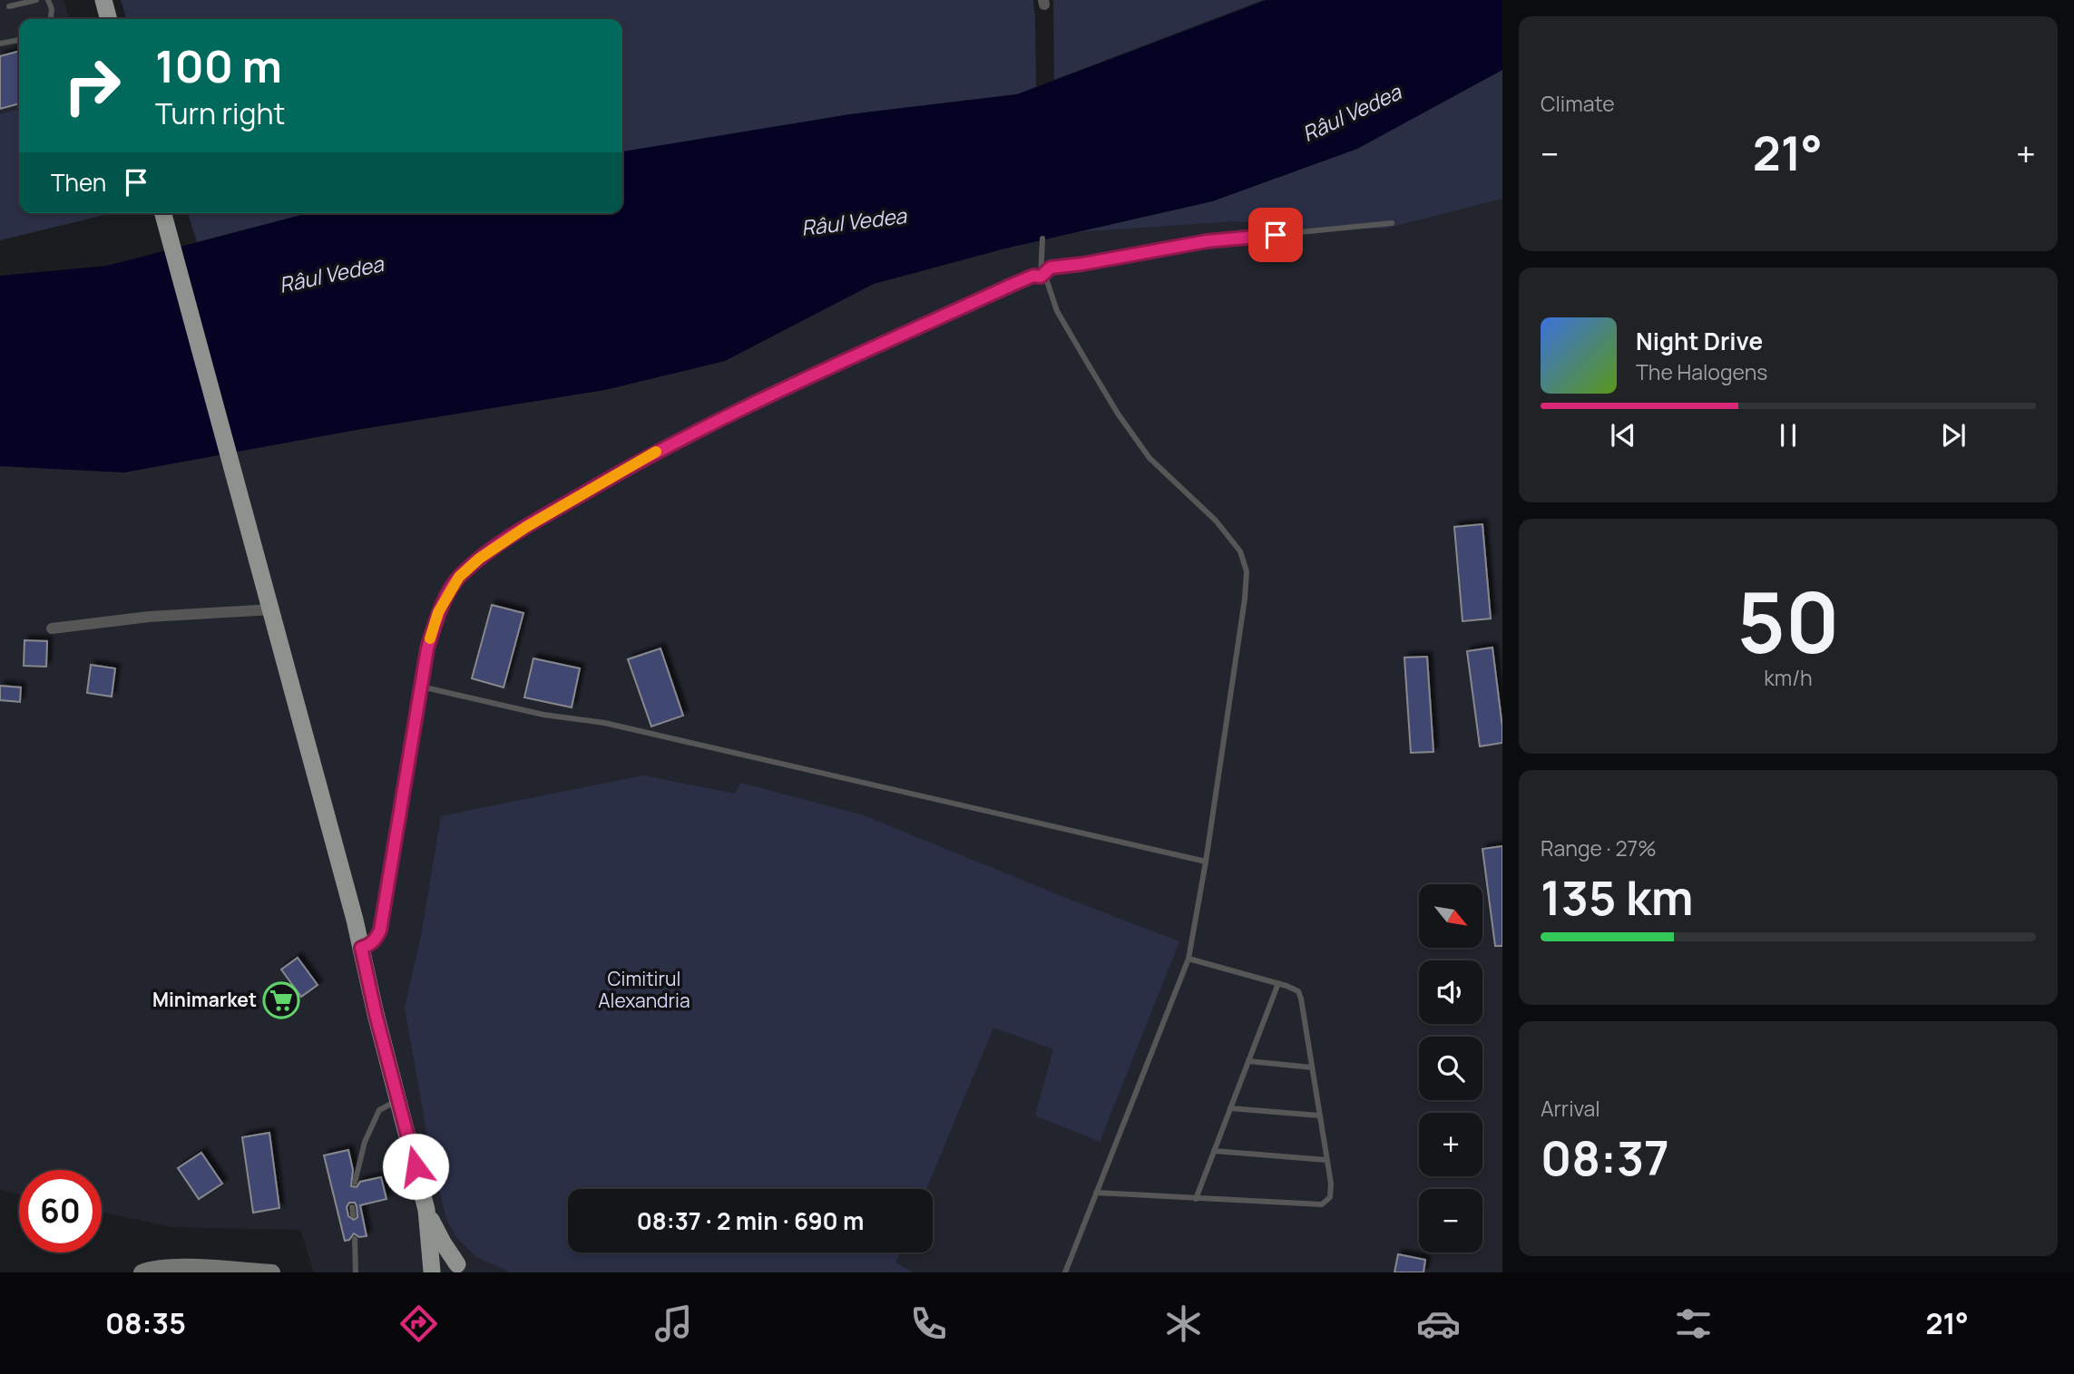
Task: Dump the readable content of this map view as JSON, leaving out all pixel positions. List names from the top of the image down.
{
  "water": ["Râul Vedea"],
  "parks": ["Cimitirul Alexandria"],
  "places": {
    "supermarket": ["Minimarket"]
  },
  "north": "bottom right",
  "page": {
    "tile": [
      "Climate",
      ["50", "km/h"],
      ["Range · 27%", "135 km"],
      ["Arrival", "08:37"]
    ],
    "turn": ["100 m", "Turn right"],
    "heat": ["−", "21°", "+"],
    "then": "Then",
    "song": ["Night Drive", "The Halogens"],
    "map_buttons": ["+", "−"],
    "limit": "60",
    "trip": "08:37 · 2 min · 690 m",
    "tabs": ["08:35", "21°"]
  }
}
